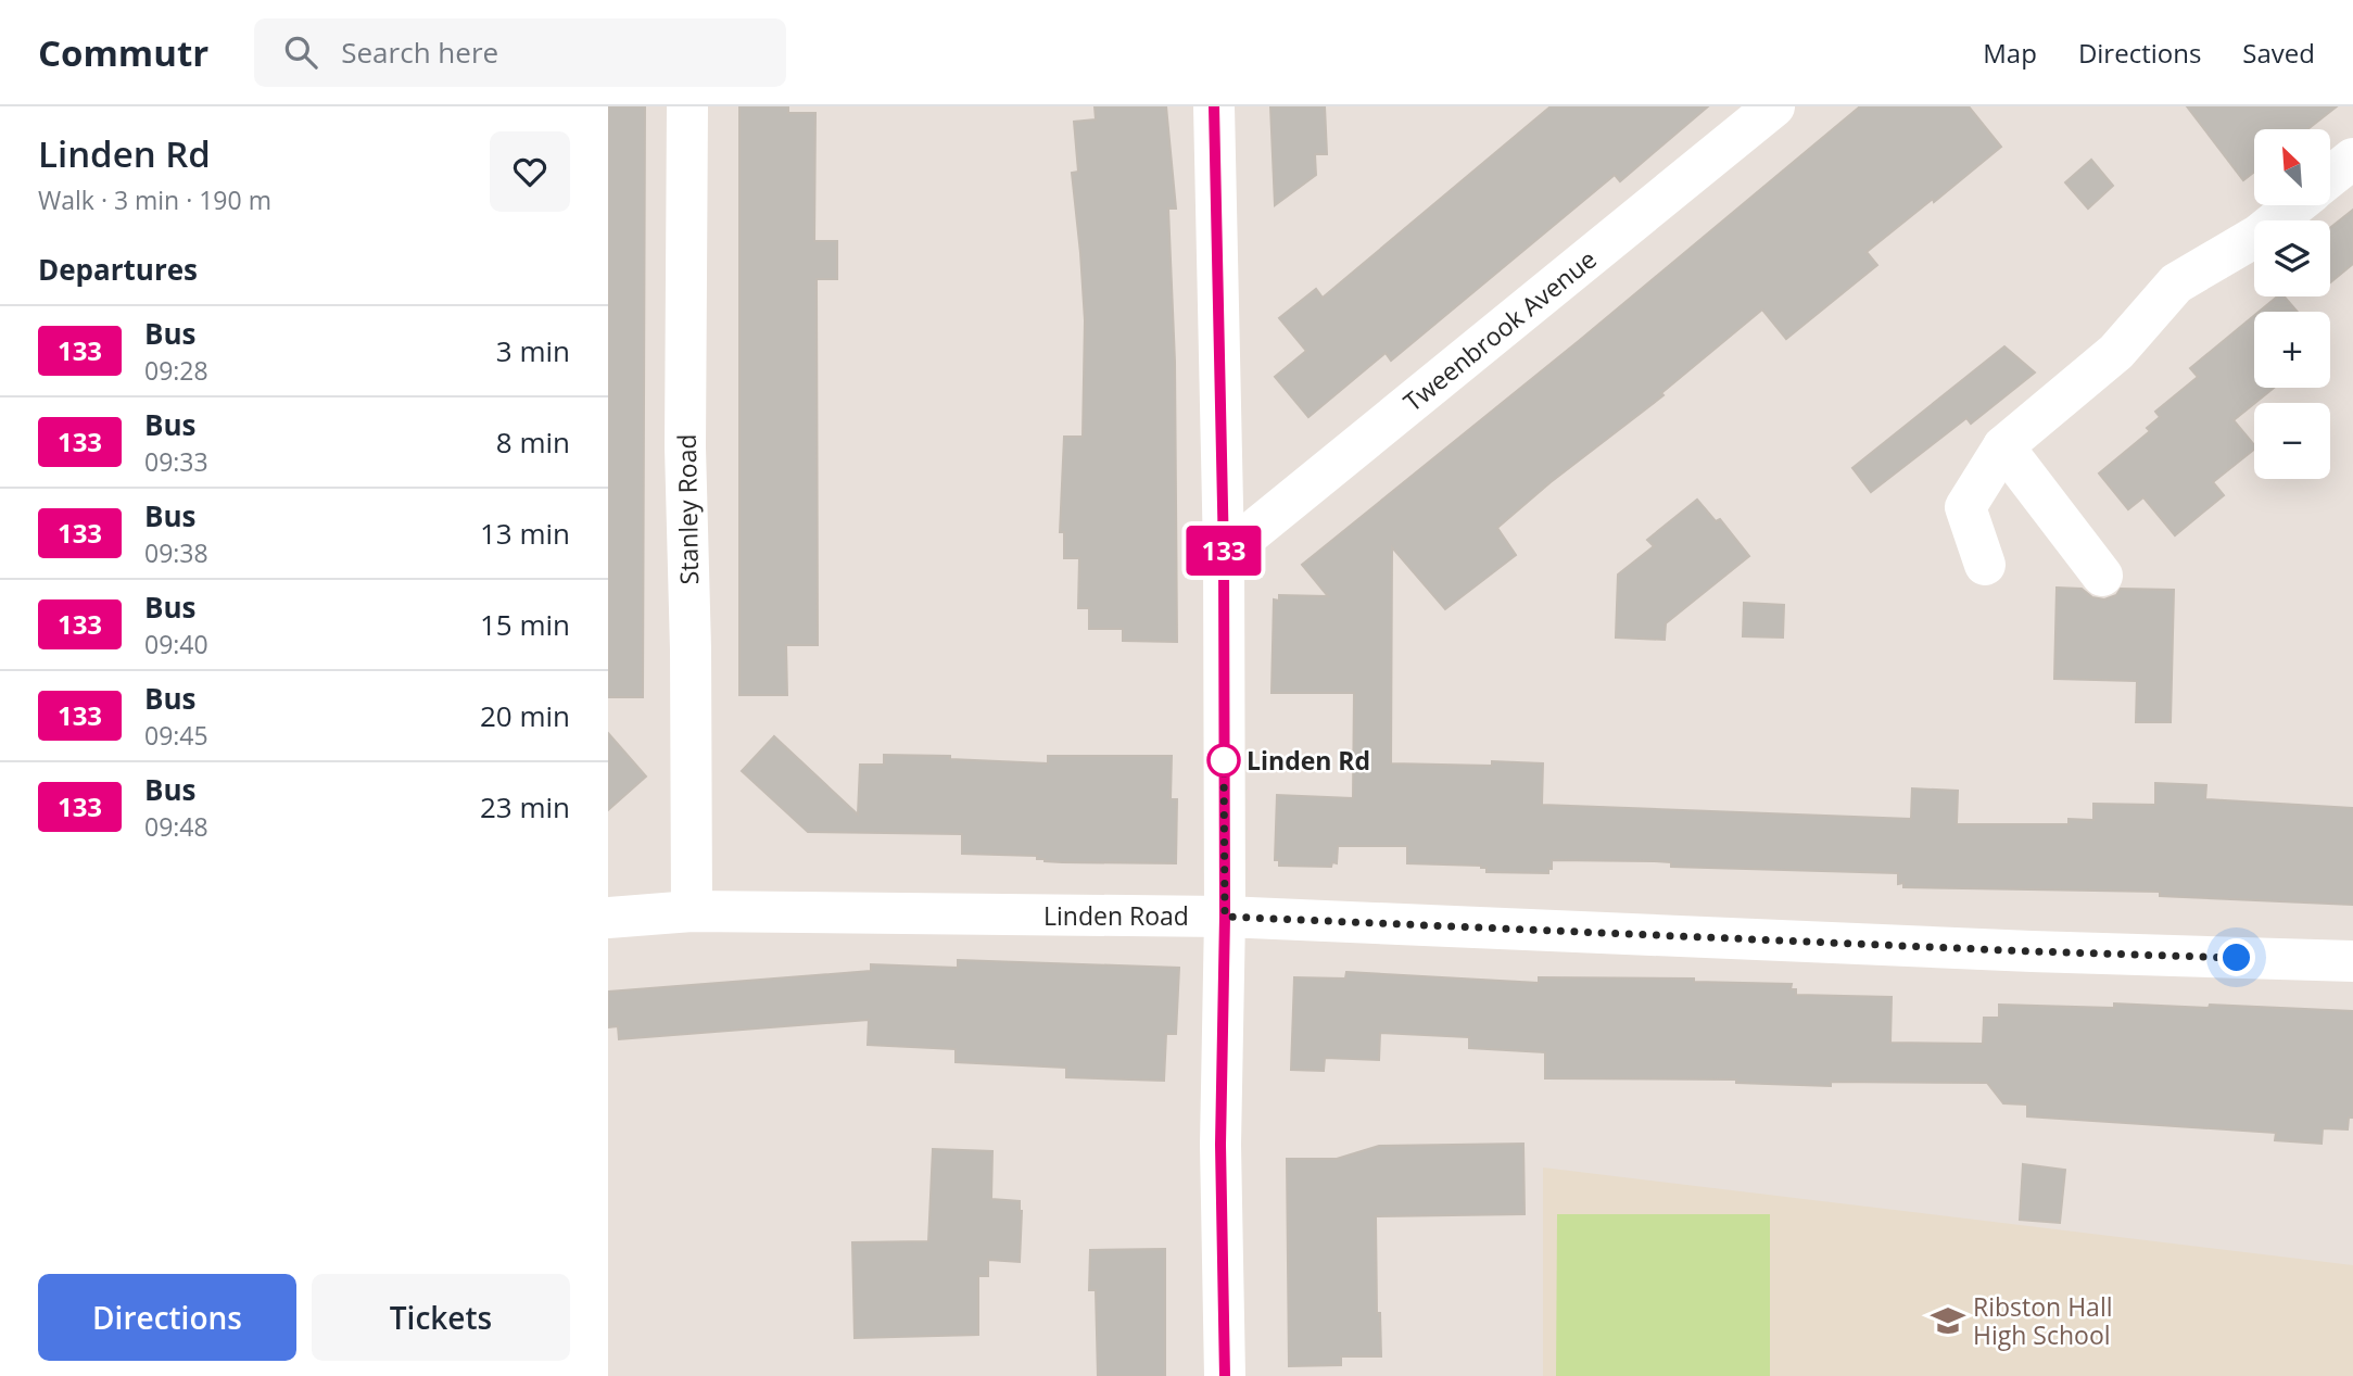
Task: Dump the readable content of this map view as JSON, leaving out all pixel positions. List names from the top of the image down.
{
  "streets": {
    "street": ["Tweenbrook Avenue", "Stanley Road", "Linden Road"]
  },
  "crossings": [
    ["Stanley Road", "Linden Road"]
  ],
  "places": {
    "other": ["Linden Rd"],
    "school or university": ["Ribston Hall High School"]
  },
  "lines": ["bus line 133"],
  "north": "top left",
  "page": {
    "header": "Commutr",
    "search": "Search here",
    "nav": ["Map", "Directions", "Saved"],
    "heading": [
      ["Linden Rd", "Walk · 3 min · 190 m"],
      "Departures"
    ],
    "on_map": "133",
    "map_buttons": ["+", "−"],
    "list": [
      {
        "mark": "133",
        "name": "Bus",
        "note": "09:28",
        "value": "3 min"
      },
      {
        "mark": "133",
        "name": "Bus",
        "note": "09:33",
        "value": "8 min"
      },
      {
        "mark": "133",
        "name": "Bus",
        "note": "09:38",
        "value": "13 min"
      },
      {
        "mark": "133",
        "name": "Bus",
        "note": "09:40",
        "value": "15 min"
      },
      {
        "mark": "133",
        "name": "Bus",
        "note": "09:45",
        "value": "20 min"
      },
      {
        "mark": "133",
        "name": "Bus",
        "note": "09:48",
        "value": "23 min"
      }
    ],
    "buttons": ["Directions", "Tickets"]
  }
}
